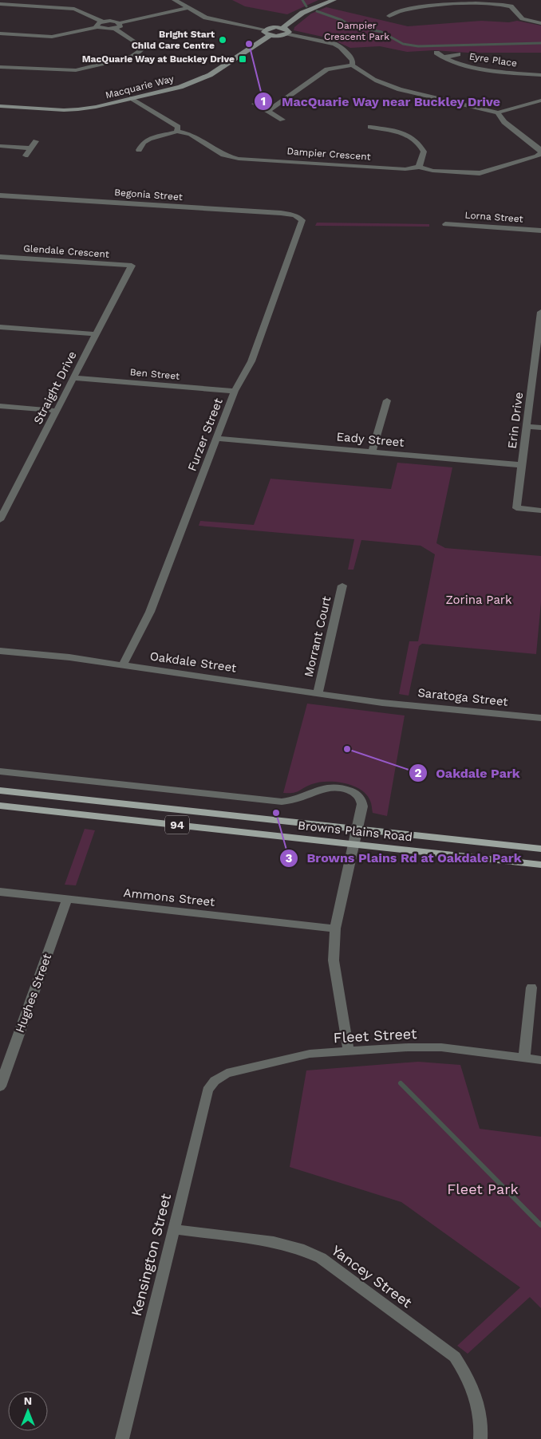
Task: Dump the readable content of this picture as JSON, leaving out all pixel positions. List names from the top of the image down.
{
  "streets": {
    "main road": ["94", "Browns Plains Road"],
    "street": [
      "Eyre Place",
      "Macquarie Way",
      "Dampier Crescent",
      "Begonia Street",
      "Lorna Street",
      "Glendale Crescent",
      "Ben Street",
      "Straight Drive",
      "Erin Drive",
      "Furzer Street",
      "Eady Street",
      "Morrant Court",
      "Oakdale Street",
      "Saratoga Street",
      "Ammons Street",
      "Hughes Street",
      "Fleet Street",
      "Kensington Street",
      "Yancey Street"
    ]
  },
  "crossings": [
    ["Macquarie Way", "Dampier Crescent"],
    ["Begonia Street", "Furzer Street"],
    ["Glendale Crescent", "Straight Drive"],
    ["Ben Street", "Straight Drive"],
    ["Ben Street", "Furzer Street"],
    ["Erin Drive", "Eady Street"],
    ["Furzer Street", "Eady Street"],
    ["Furzer Street", "Oakdale Street"],
    ["Morrant Court", "Oakdale Street"],
    ["Oakdale Street", "Saratoga Street"],
    ["Ammons Street", "Hughes Street"],
    ["Fleet Street", "Kensington Street"],
    ["Kensington Street", "Yancey Street"]
  ],
  "parks": ["Dampier Crescent Park", "Zorina Park", "Fleet Park"],
  "places": {
    "other": [
      "Bright Start Child Care Centre",
      "MacQuarie Way near Buckley Drive",
      "Oakdale Park",
      "Browns Plains Rd at Oakdale Park"
    ],
    "transit": ["MacQuarie Way at Buckley Drive"]
  },
  "north": "top"
}
